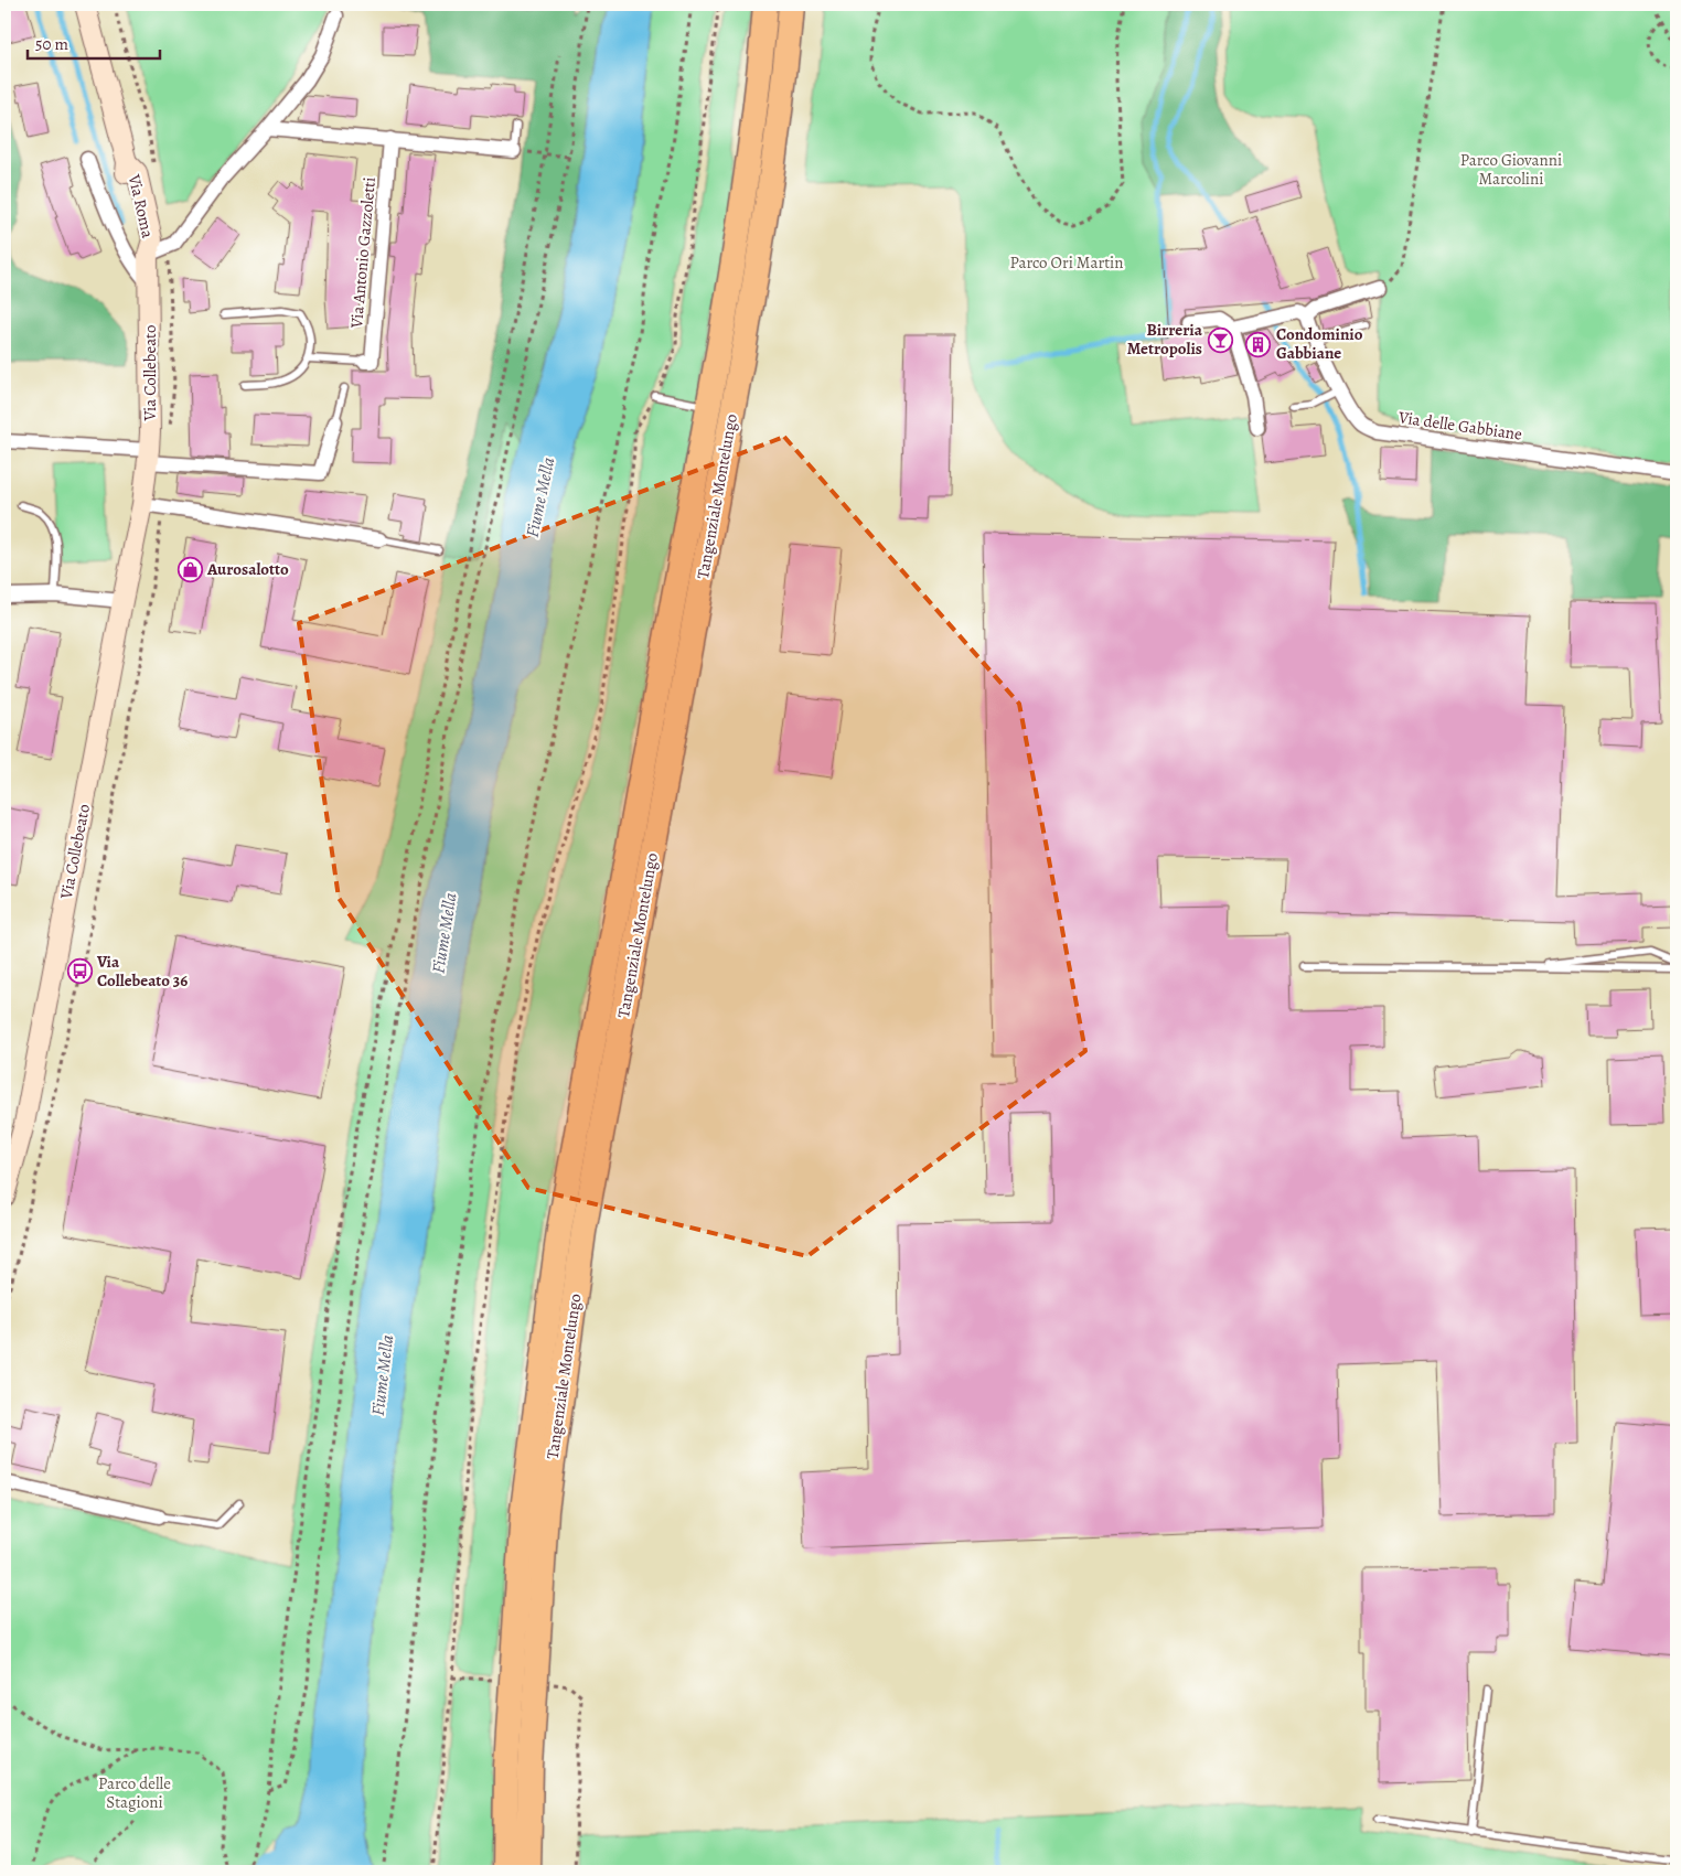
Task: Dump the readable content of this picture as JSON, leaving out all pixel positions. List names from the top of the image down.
{
  "streets": {
    "highway": ["Tangenziale Montelungo"],
    "street": [
      "Via Roma",
      "Via Antonio Gazzoletti",
      "Via Collebeato",
      "Via delle Gabbiane"
    ]
  },
  "crossings": [
    ["Via Roma", "Via Collebeato"]
  ],
  "water": ["Fiume Mella"],
  "parks": ["Parco Giovanni Marcolini", "Parco Ori Martin", "Parco delle Stagioni"],
  "places": {
    "bar": ["Birreria Metropolis"],
    "building": ["Condominio Gabbiane"],
    "shop": ["Aurosalotto"],
    "bus stop": ["Via Collebeato 36"]
  },
  "scale_bar": "50 m"
}
